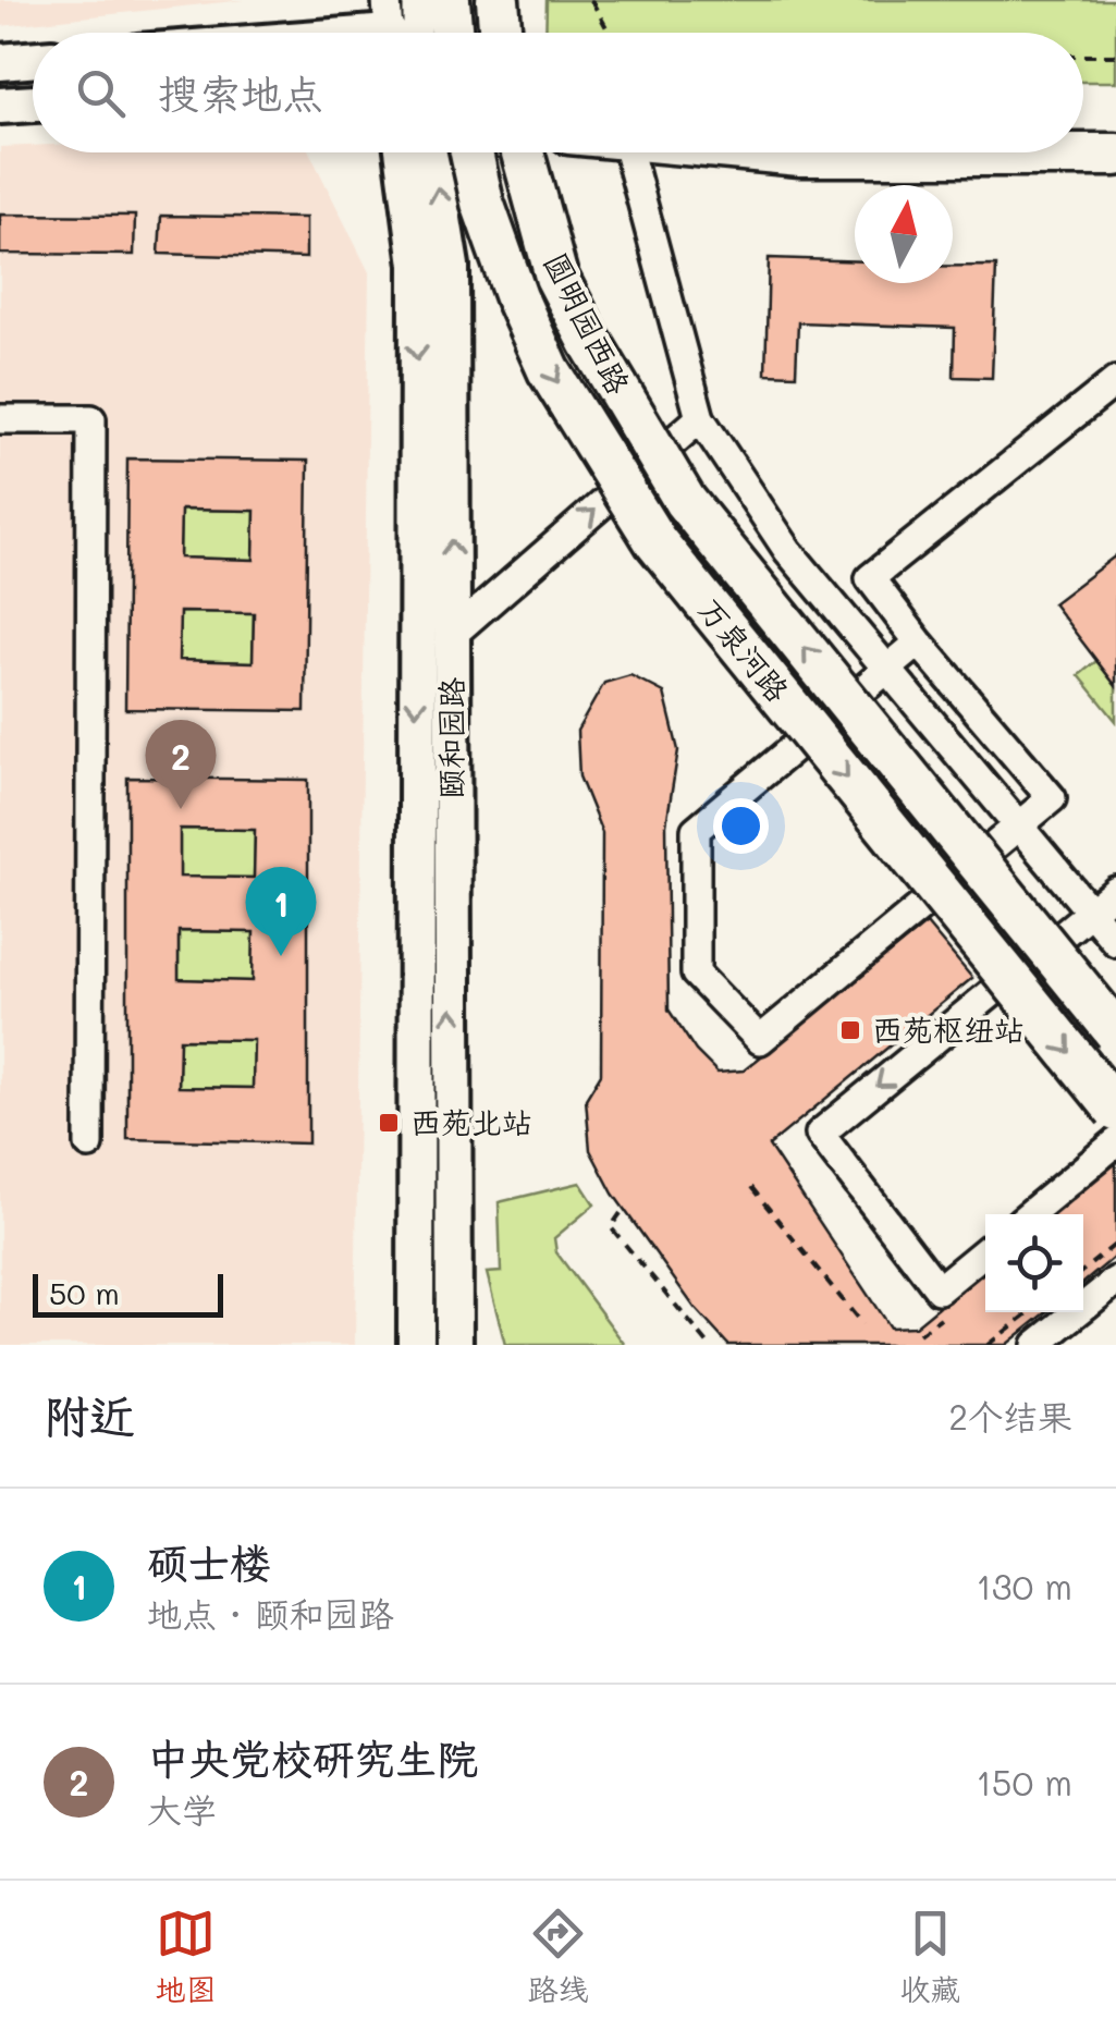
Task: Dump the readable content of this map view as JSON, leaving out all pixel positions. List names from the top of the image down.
{
  "streets": {
    "highway": ["圆明园西路", "万泉河路"],
    "main road": ["颐和园路"]
  },
  "crossings": [
    ["圆明园西路", "万泉河路"]
  ],
  "places": {
    "transit": ["西苑枢纽站", "西苑北站"]
  },
  "scale_bar": "50 m",
  "north": "top",
  "page": {
    "search": "搜索地点",
    "pins": ["2", "1"],
    "scale": "50 m",
    "heading": ["附近", "2个结果"],
    "list": [
      {
        "mark": "1",
        "name": "硕士楼",
        "note": "地点 · 颐和园路",
        "value": "130 m"
      },
      {
        "mark": "2",
        "name": "中央党校研究生院",
        "note": "大学",
        "value": "150 m"
      }
    ],
    "nav": ["地图", "路线", "收藏"]
  }
}
